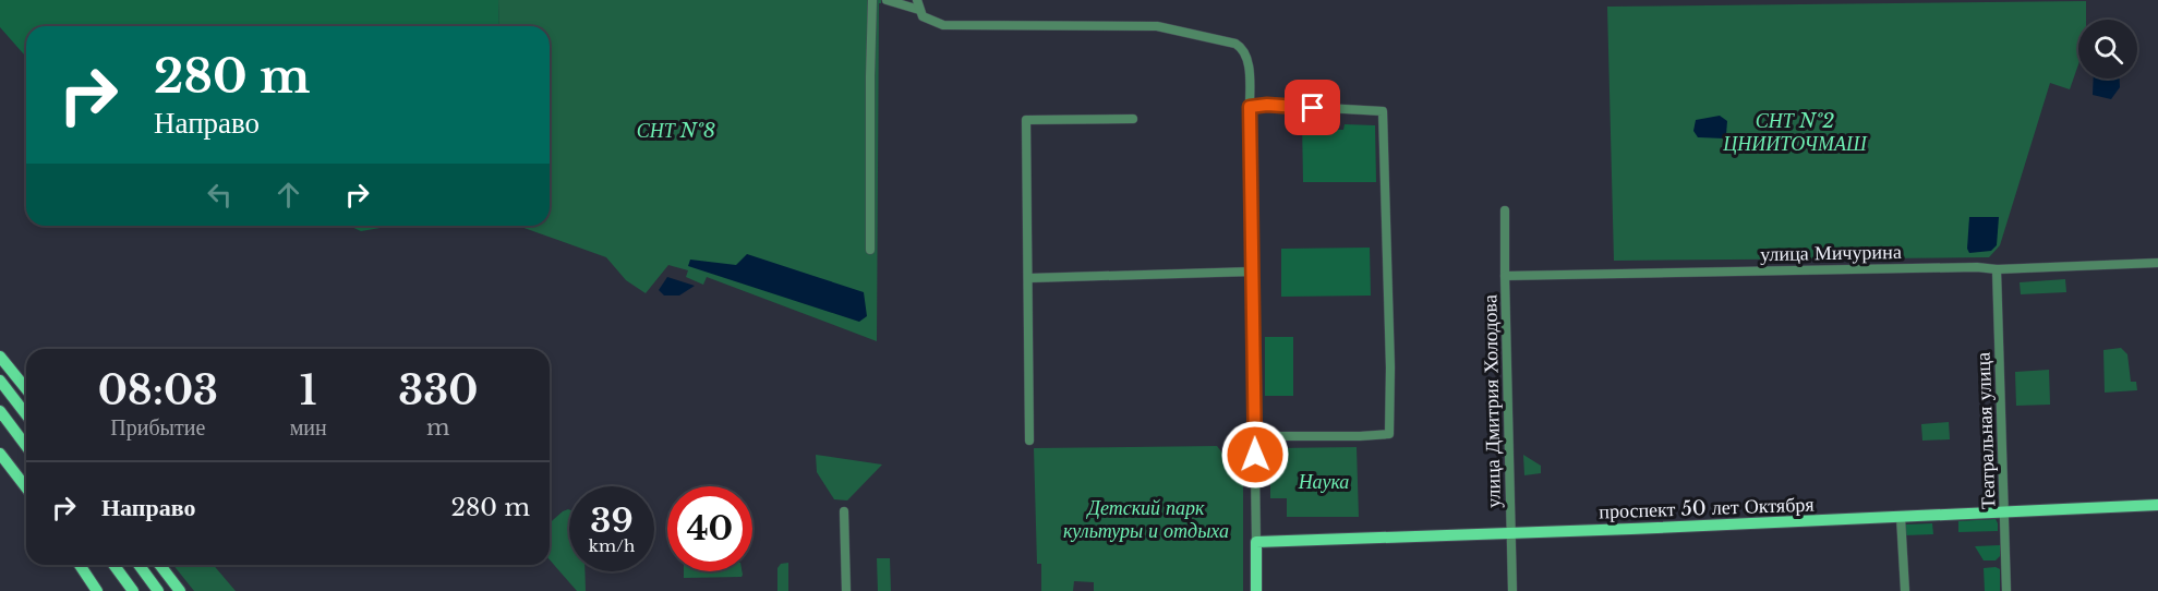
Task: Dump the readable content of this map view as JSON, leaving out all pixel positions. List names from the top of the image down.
{
  "streets": {
    "main road": ["проспект 50 лет Октября"],
    "street": ["улица Мичурина", "улица Дмитрия Холодова", "Театральная улица"]
  },
  "crossings": [
    ["улица Мичурина", "улица Дмитрия Холодова"],
    ["улица Мичурина", "Театральная улица"],
    ["улица Дмитрия Холодова", "проспект 50 лет Октября"],
    ["Театральная улица", "проспект 50 лет Октября"]
  ],
  "parks": [
    "СНТ №2 ЦНИИТОЧМАШ",
    "СНТ №8",
    "Наука",
    "Детский парк культуры и отдыха"
  ],
  "page": {
    "turn": ["280 m", "Направо"],
    "eta": [
      "08:03",
      "Прибытие",
      "1",
      "мин",
      "330",
      "m"
    ],
    "list": [
      {
        "name": "Направо",
        "value": "280 m"
      }
    ],
    "speed": "39 km/h",
    "limit": "40"
  }
}
